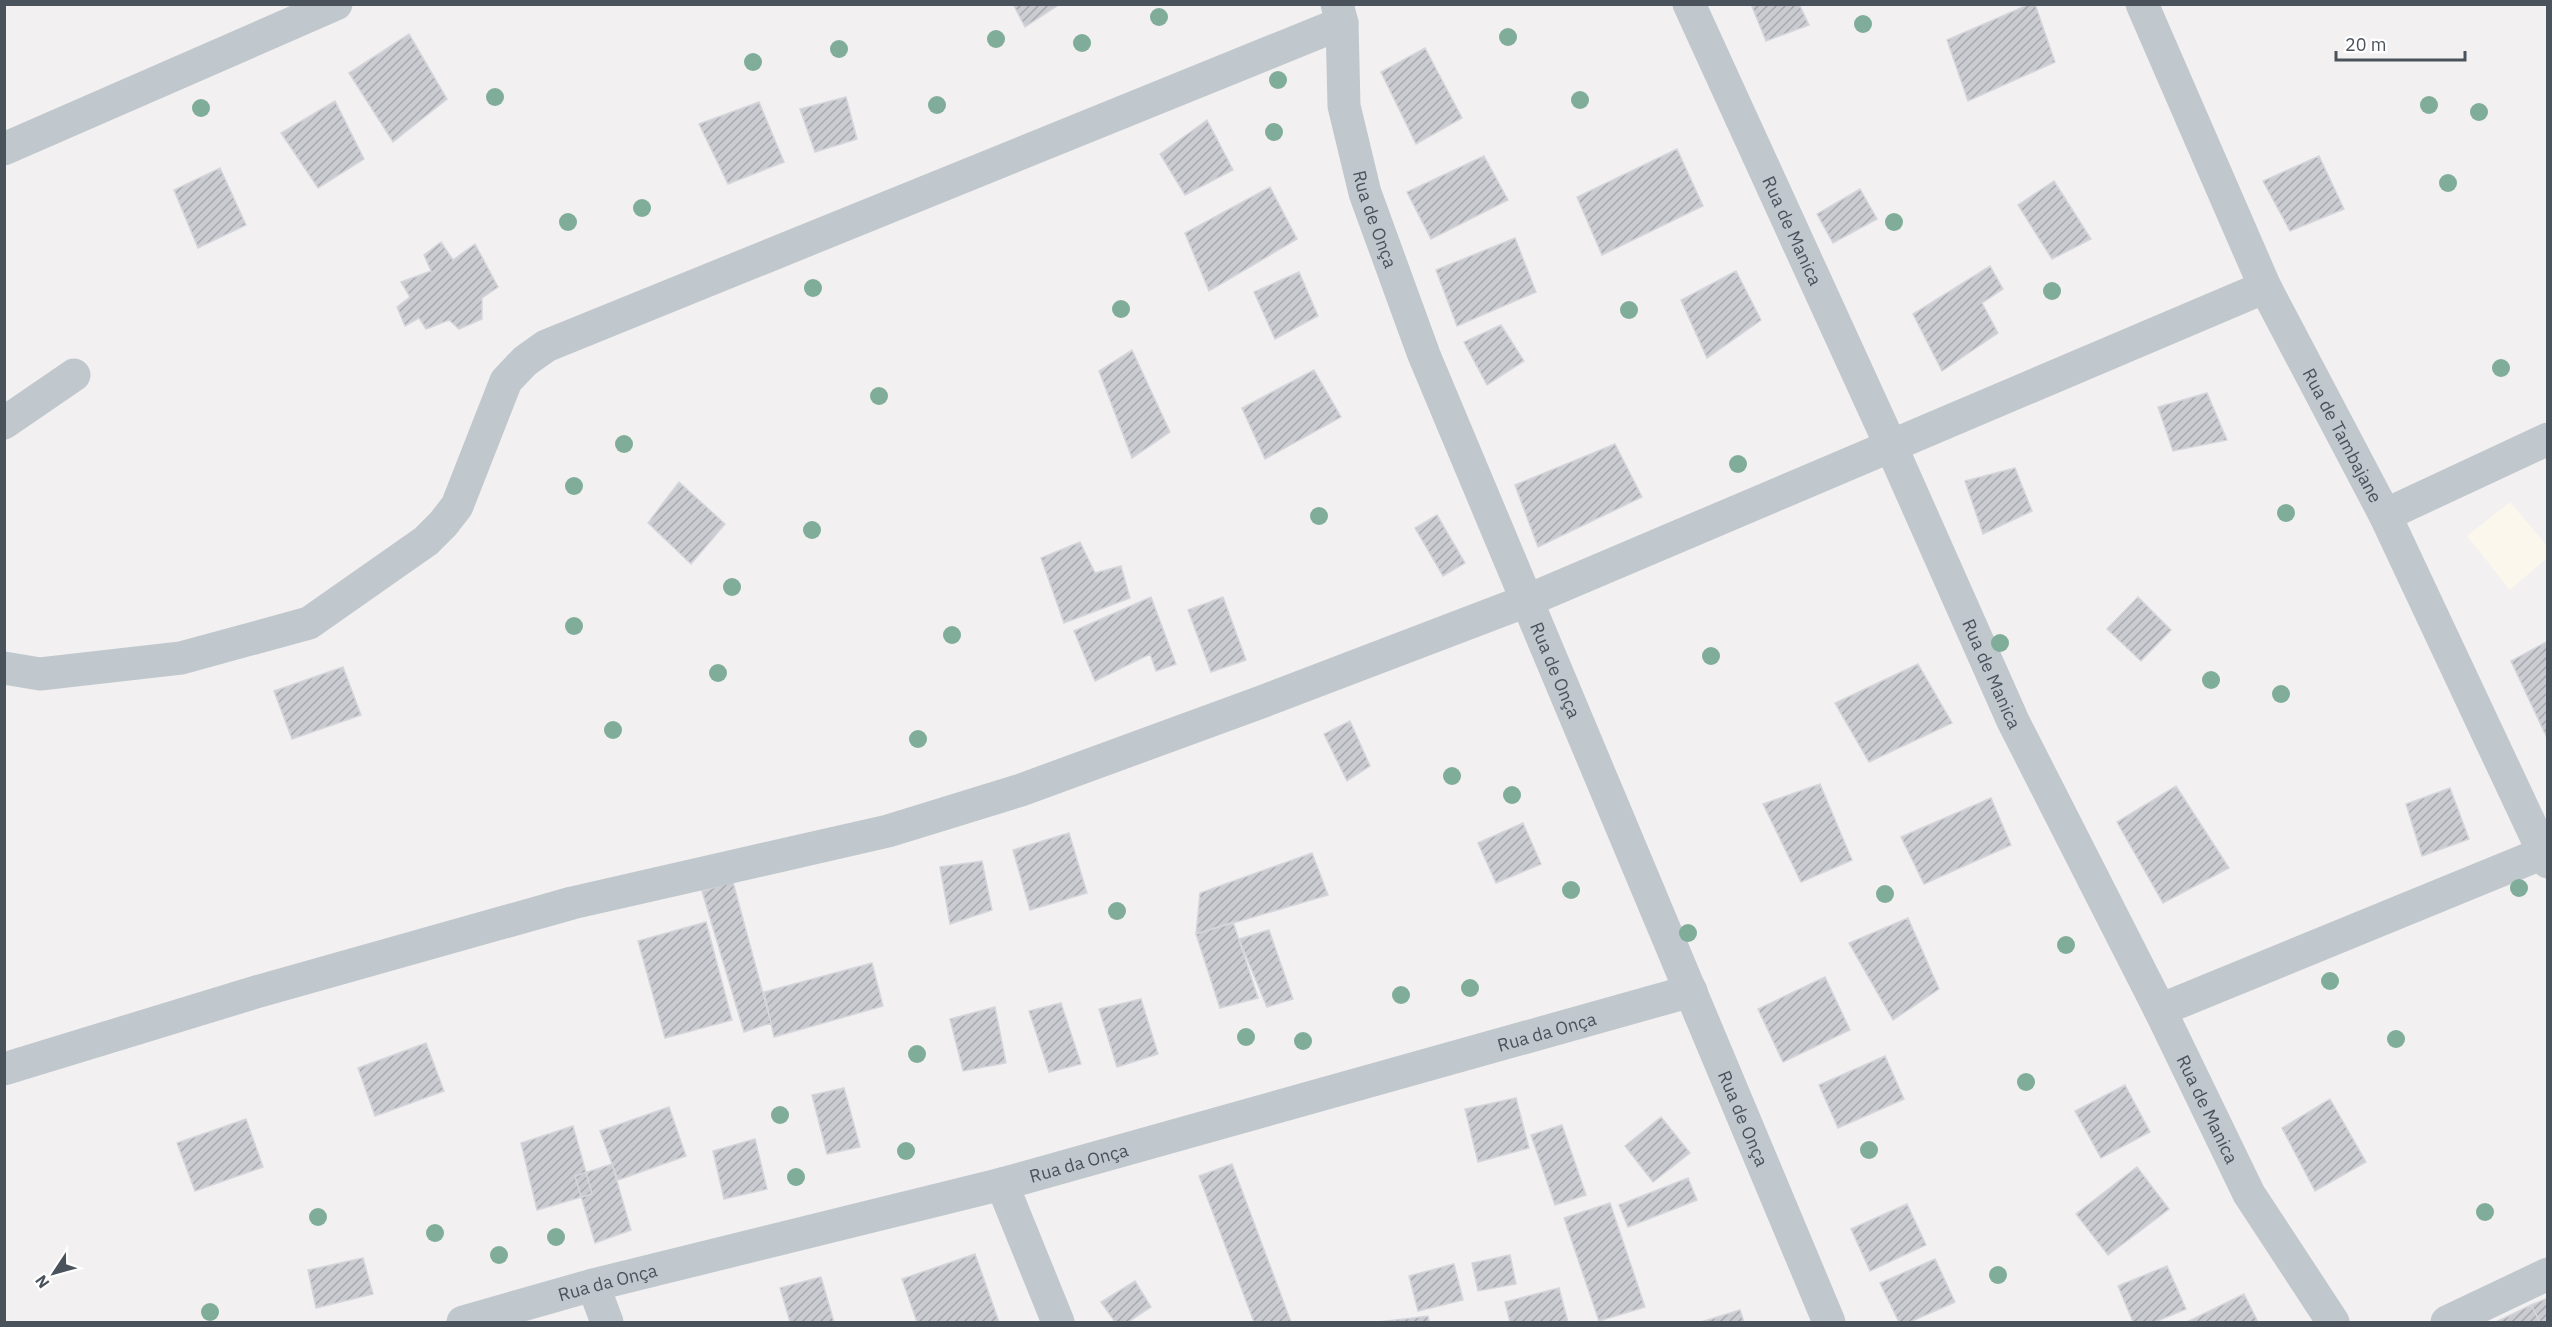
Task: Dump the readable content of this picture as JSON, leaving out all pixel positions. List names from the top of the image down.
{
  "streets": {
    "street": [
      "Rua de Onça",
      "Rua de Manica",
      "Rua de Tambajane",
      "Rua da Onça"
    ]
  },
  "crossings": [
    ["Rua de Onça", "Rua da Onça"]
  ],
  "scale_bar": "20 m",
  "north": "bottom left"
}
